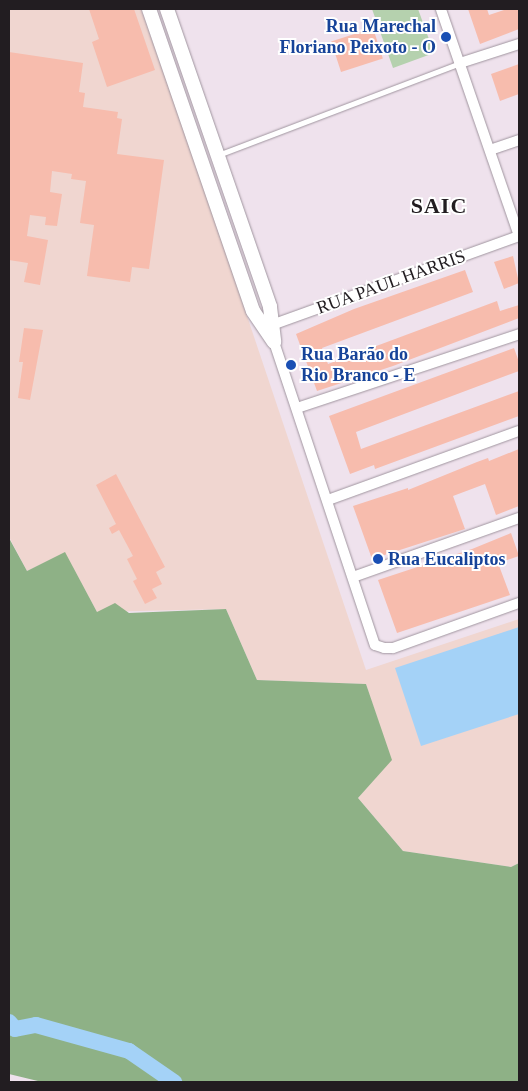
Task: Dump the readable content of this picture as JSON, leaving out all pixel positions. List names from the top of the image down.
{
  "streets": {
    "street": ["RUA PAUL HARRIS"]
  },
  "districts": ["SAIC"],
  "places": ["Rua Marechal Floriano Peixoto - O", "Rua Barão do Rio Branco - E", "Rua Eucaliptos"]
}
